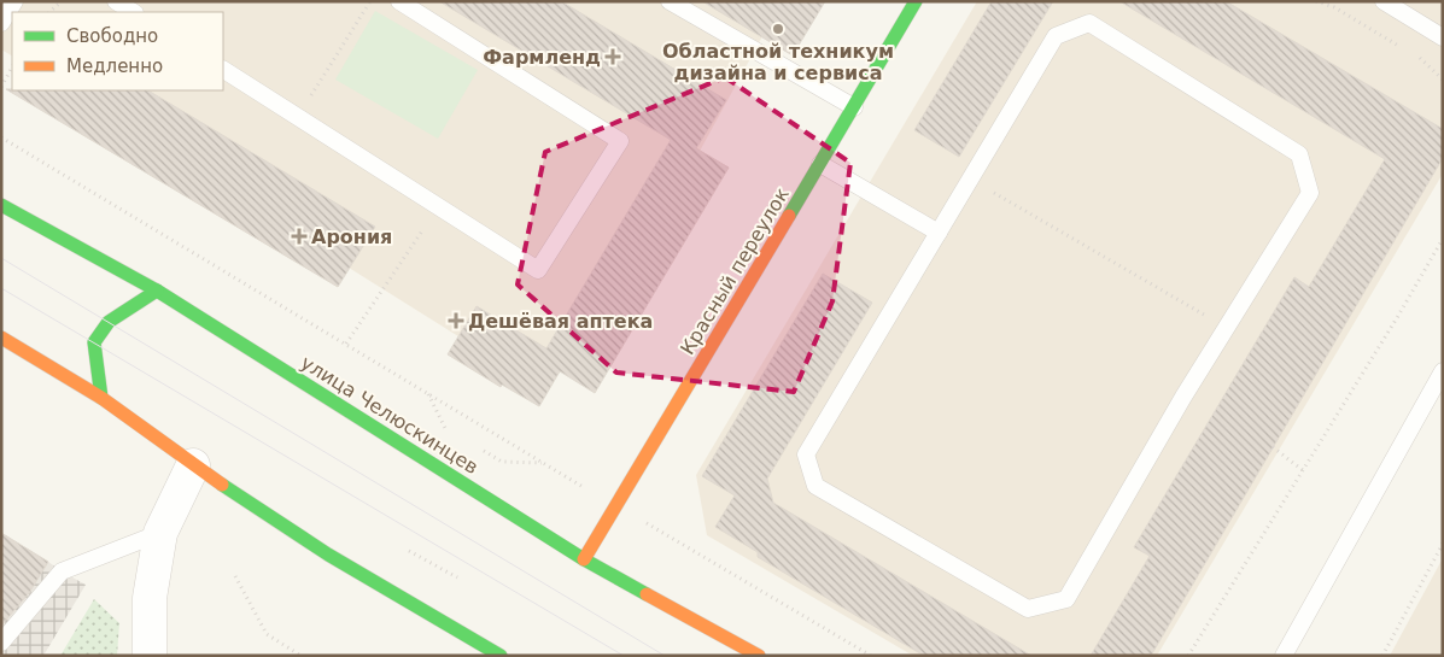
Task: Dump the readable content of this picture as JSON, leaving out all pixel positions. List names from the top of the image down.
{
  "streets": {
    "main road": ["Красный переулок", "улица Челюскинцев"]
  },
  "crossings": [
    ["Красный переулок", "улица Челюскинцев"]
  ],
  "places": {
    "other": ["Областной техникум дизайна и сервиса"],
    "health": ["Фармленд", "Арония", "Дешёвая аптека"]
  },
  "legend": ["Свободно", "Медленно"]
}
